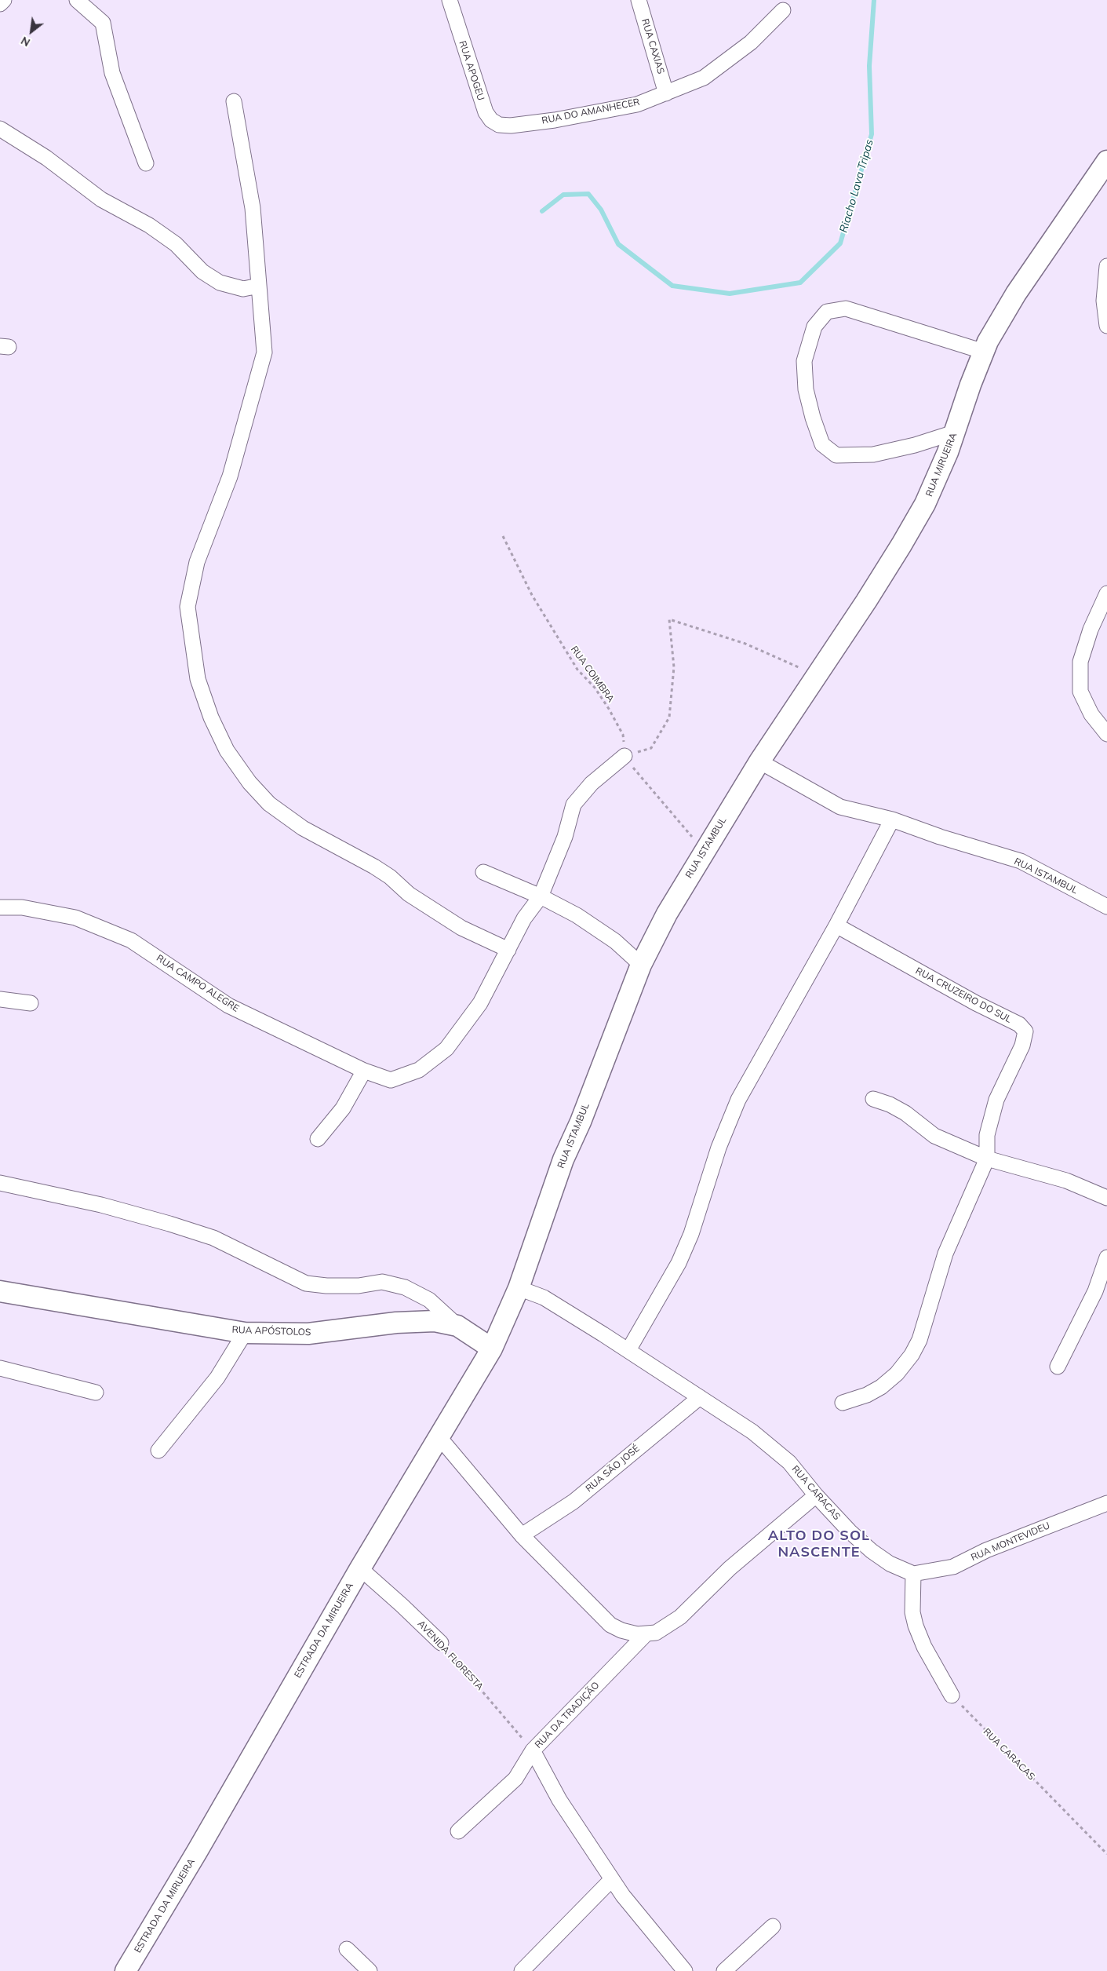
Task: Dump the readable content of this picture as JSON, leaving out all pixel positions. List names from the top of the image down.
{
  "streets": {
    "main road": [
      "RUA MIRUEIRA",
      "RUA ISTAMBUL",
      "RUA APÓSTOLOS",
      "ESTRADA DA MIRUEIRA"
    ],
    "street": [
      "RUA CAXIAS",
      "RUA APOGEU",
      "RUA DO AMANHECER",
      "RUA CAMPO ALEGRE",
      "RUA CRUZEIRO DO SUL",
      "RUA SÃO JOSÉ",
      "RUA CARACAS",
      "RUA MONTEVIDEU",
      "AVENIDA FLORESTA",
      "RUA DA TRADIÇÃO"
    ],
    "path": ["RUA COIMBRA"]
  },
  "crossings": [
    ["RUA CAXIAS", "RUA DO AMANHECER"],
    ["RUA APOGEU", "RUA DO AMANHECER"],
    ["RUA MIRUEIRA", "RUA ISTAMBUL"],
    ["RUA ISTAMBUL", "RUA CARACAS"],
    ["RUA ISTAMBUL", "ESTRADA DA MIRUEIRA"],
    ["RUA APÓSTOLOS", "ESTRADA DA MIRUEIRA"],
    ["RUA SÃO JOSÉ", "RUA CARACAS"],
    ["RUA CARACAS", "RUA MONTEVIDEU"],
    ["RUA CARACAS", "ESTRADA DA MIRUEIRA"],
    ["ESTRADA DA MIRUEIRA", "AVENIDA FLORESTA"],
    ["AVENIDA FLORESTA", "RUA DA TRADIÇÃO"]
  ],
  "districts": ["ALTO DO SOL NASCENTE"],
  "water": ["Riacho Lava Tripas"],
  "north": "bottom left"
}
